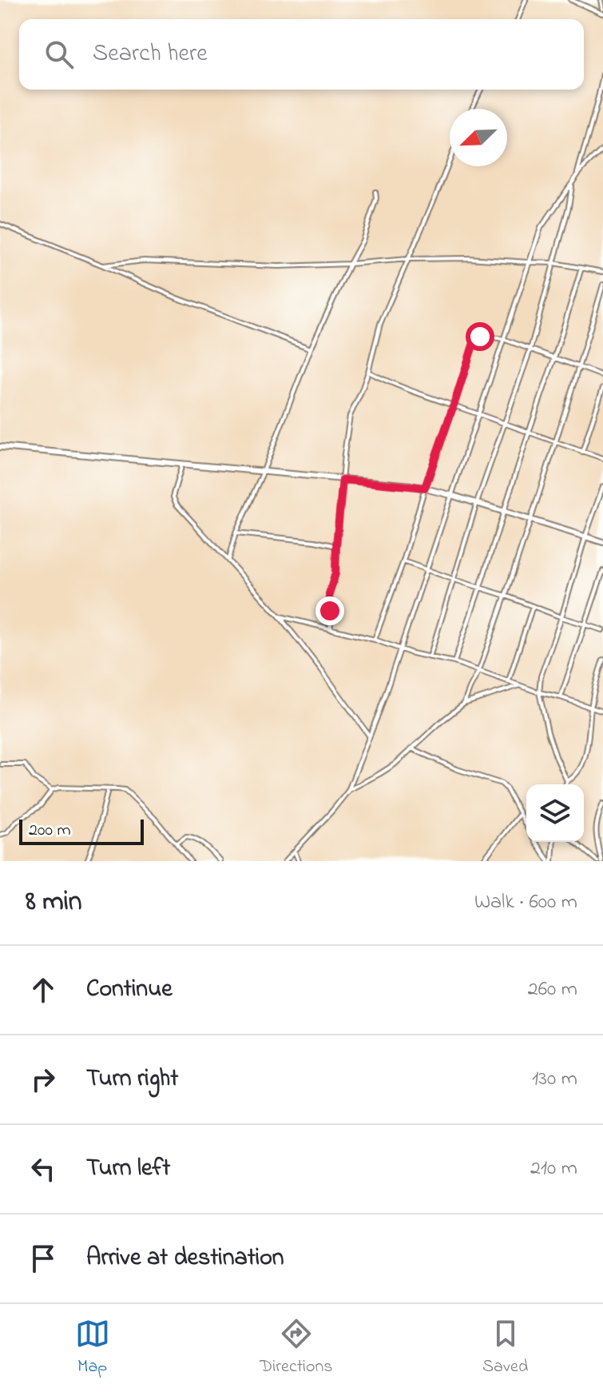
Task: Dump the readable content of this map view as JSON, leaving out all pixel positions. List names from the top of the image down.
{
  "scale_bar": "200 m",
  "north": "bottom left",
  "page": {
    "search": "Search here",
    "scale": "200 m",
    "heading": ["8 min", "Walk · 600 m"],
    "list": [
      ["Continue", "260 m"],
      ["Turn right", "130 m"],
      ["Turn left", "210 m"],
      "Arrive at destination"
    ],
    "nav": ["Map", "Directions", "Saved"]
  }
}
